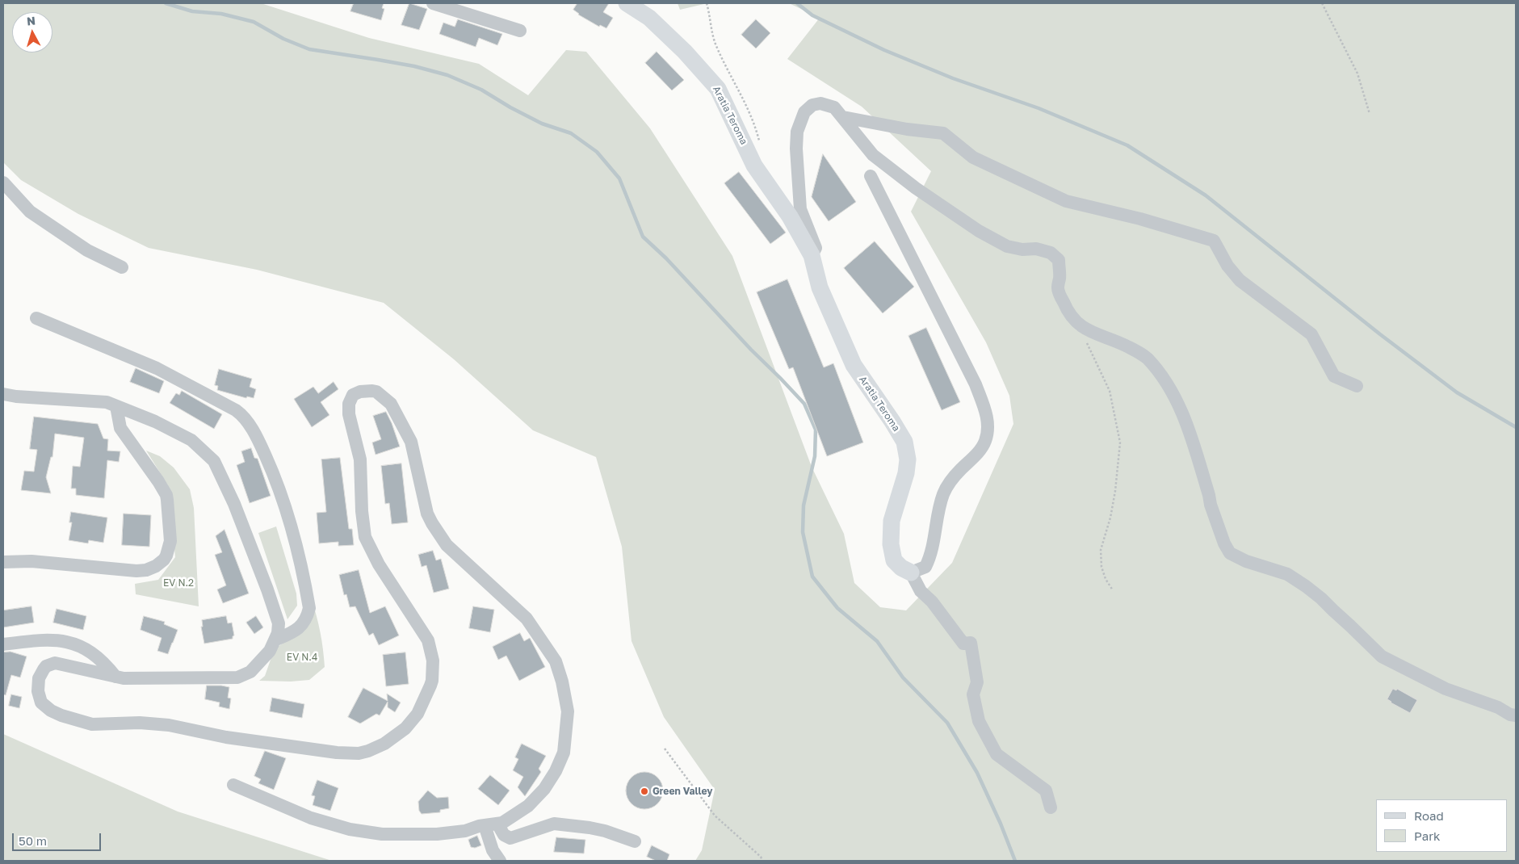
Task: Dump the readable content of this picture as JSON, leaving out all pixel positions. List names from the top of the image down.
{
  "streets": {
    "main road": ["Aratia Teroma"]
  },
  "parks": ["EV N.2", "EV N.4"],
  "places": ["Green Valley"],
  "legend": ["Road", "Park"],
  "scale_bar": "50 m",
  "north": "top"
}
